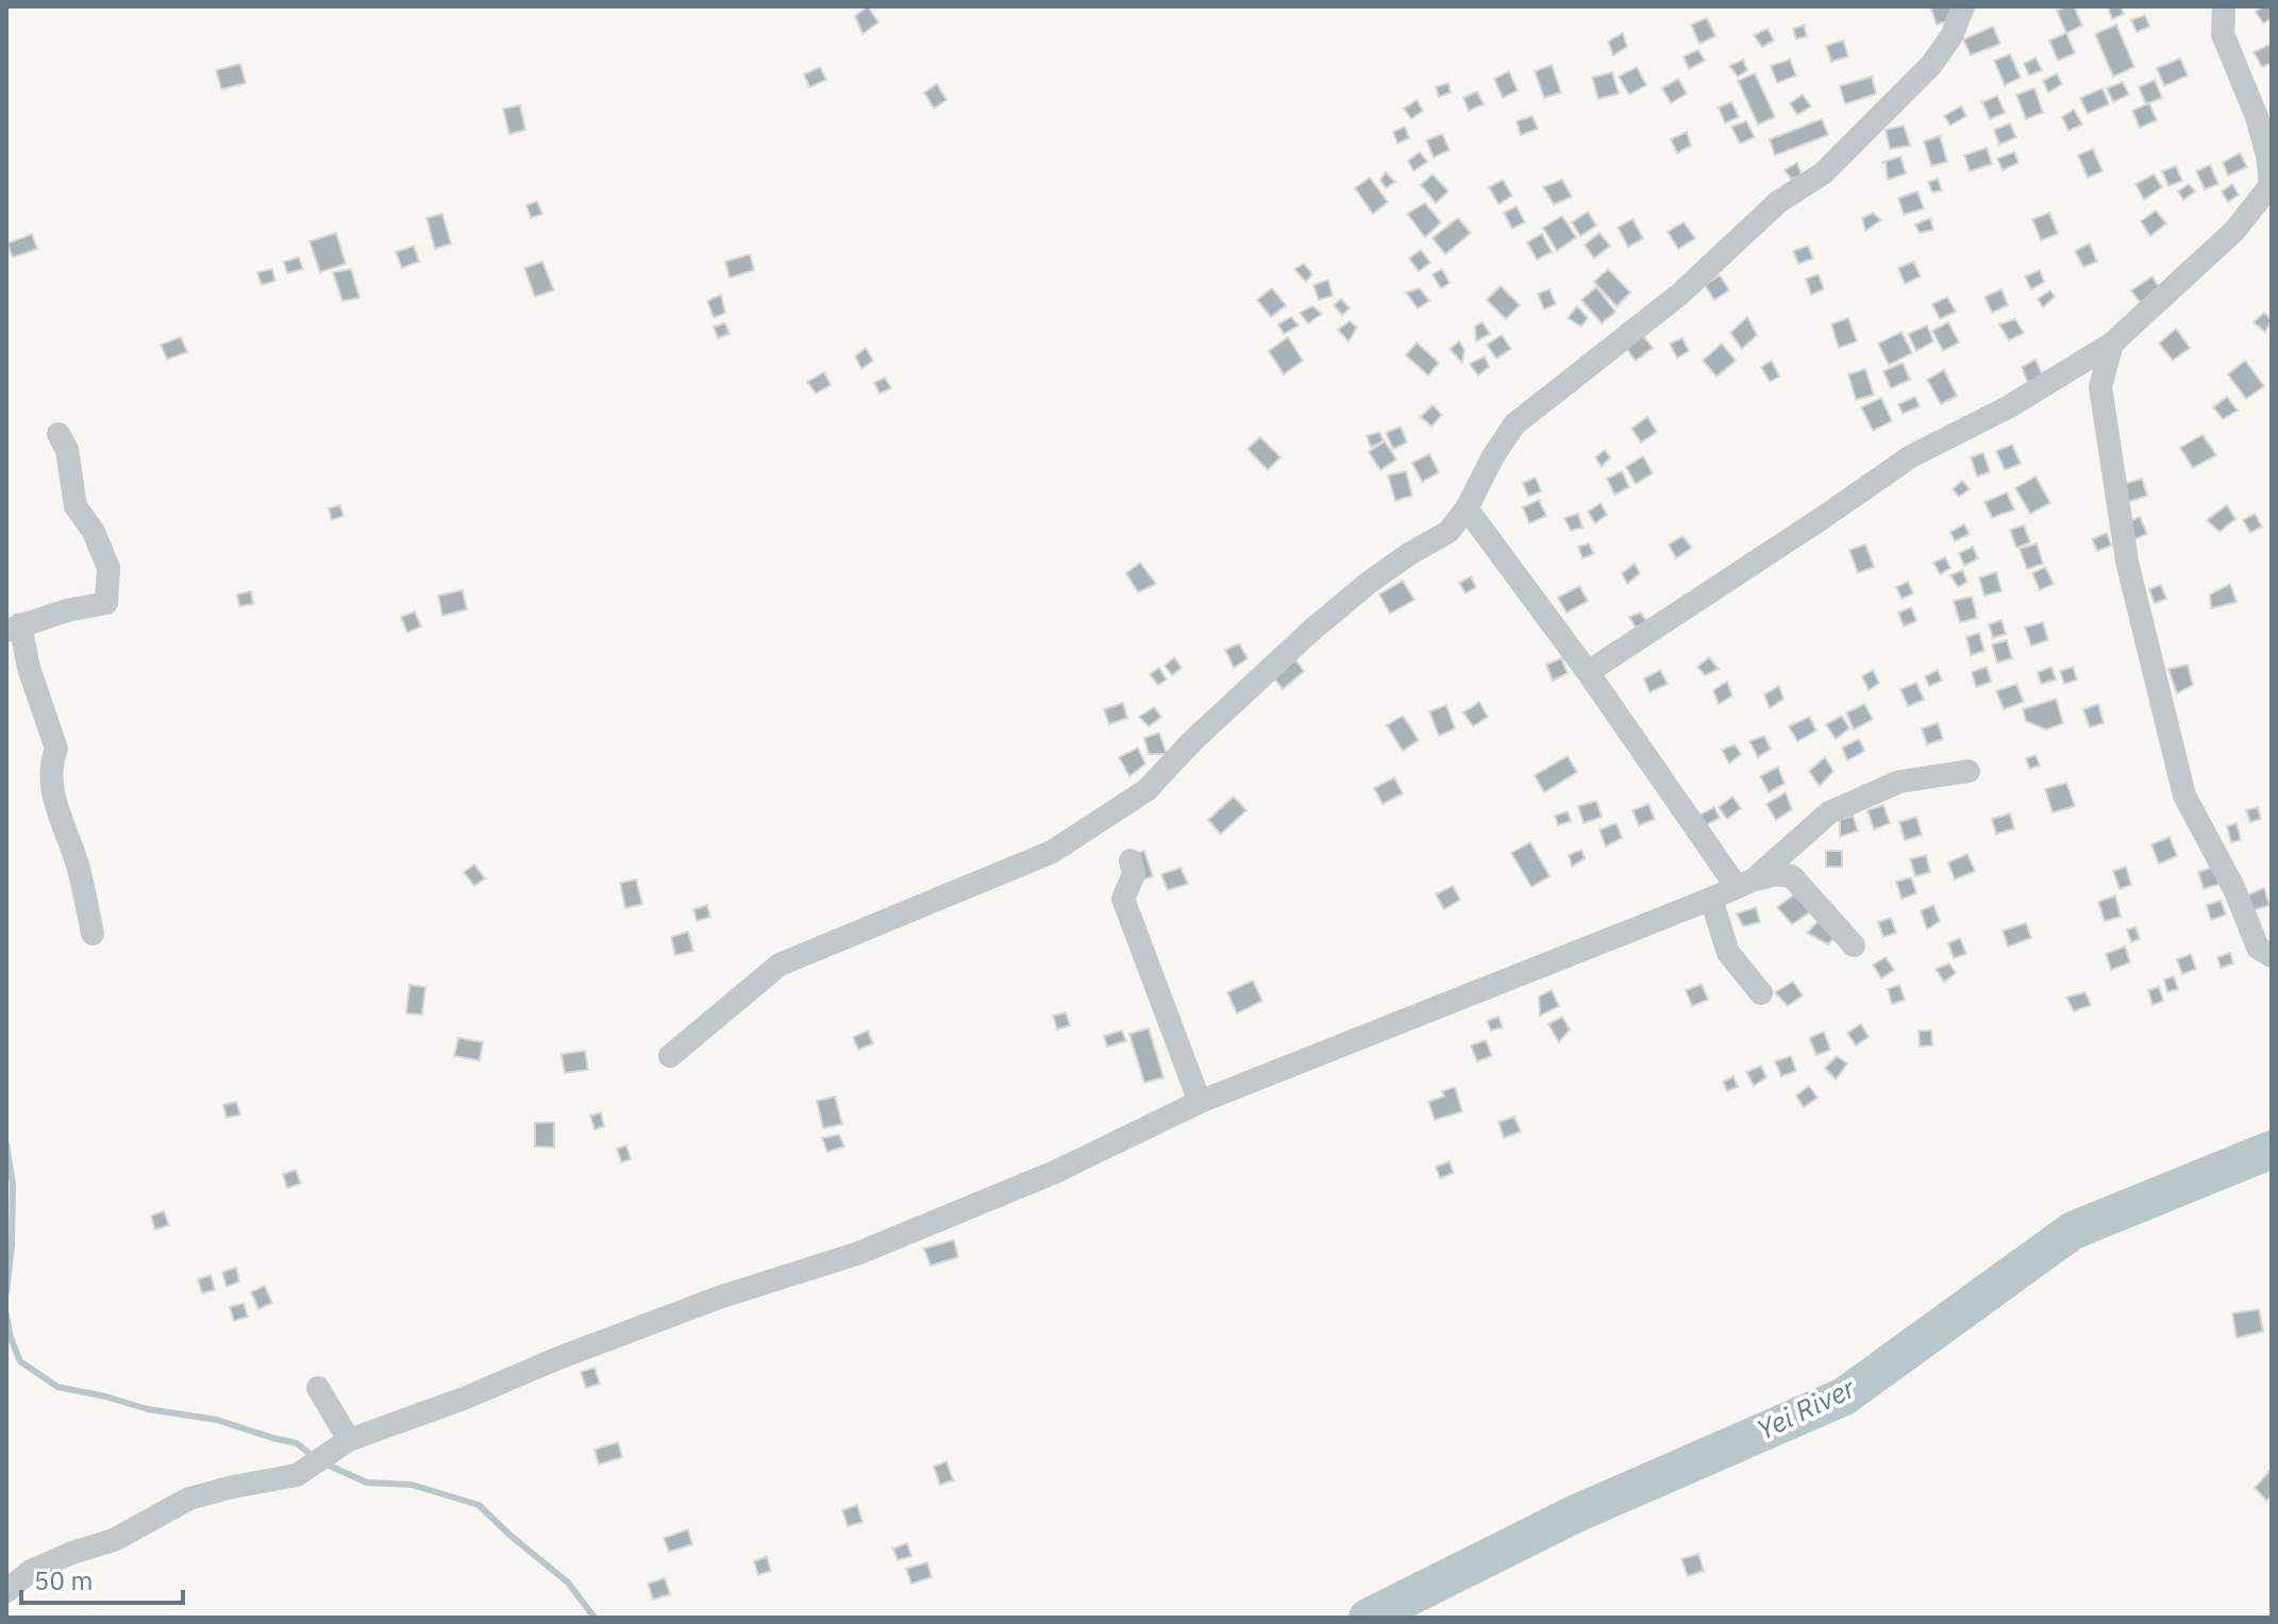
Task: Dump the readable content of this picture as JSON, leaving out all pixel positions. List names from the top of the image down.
{
  "water": ["Yei River"],
  "scale_bar": "50 m"
}
